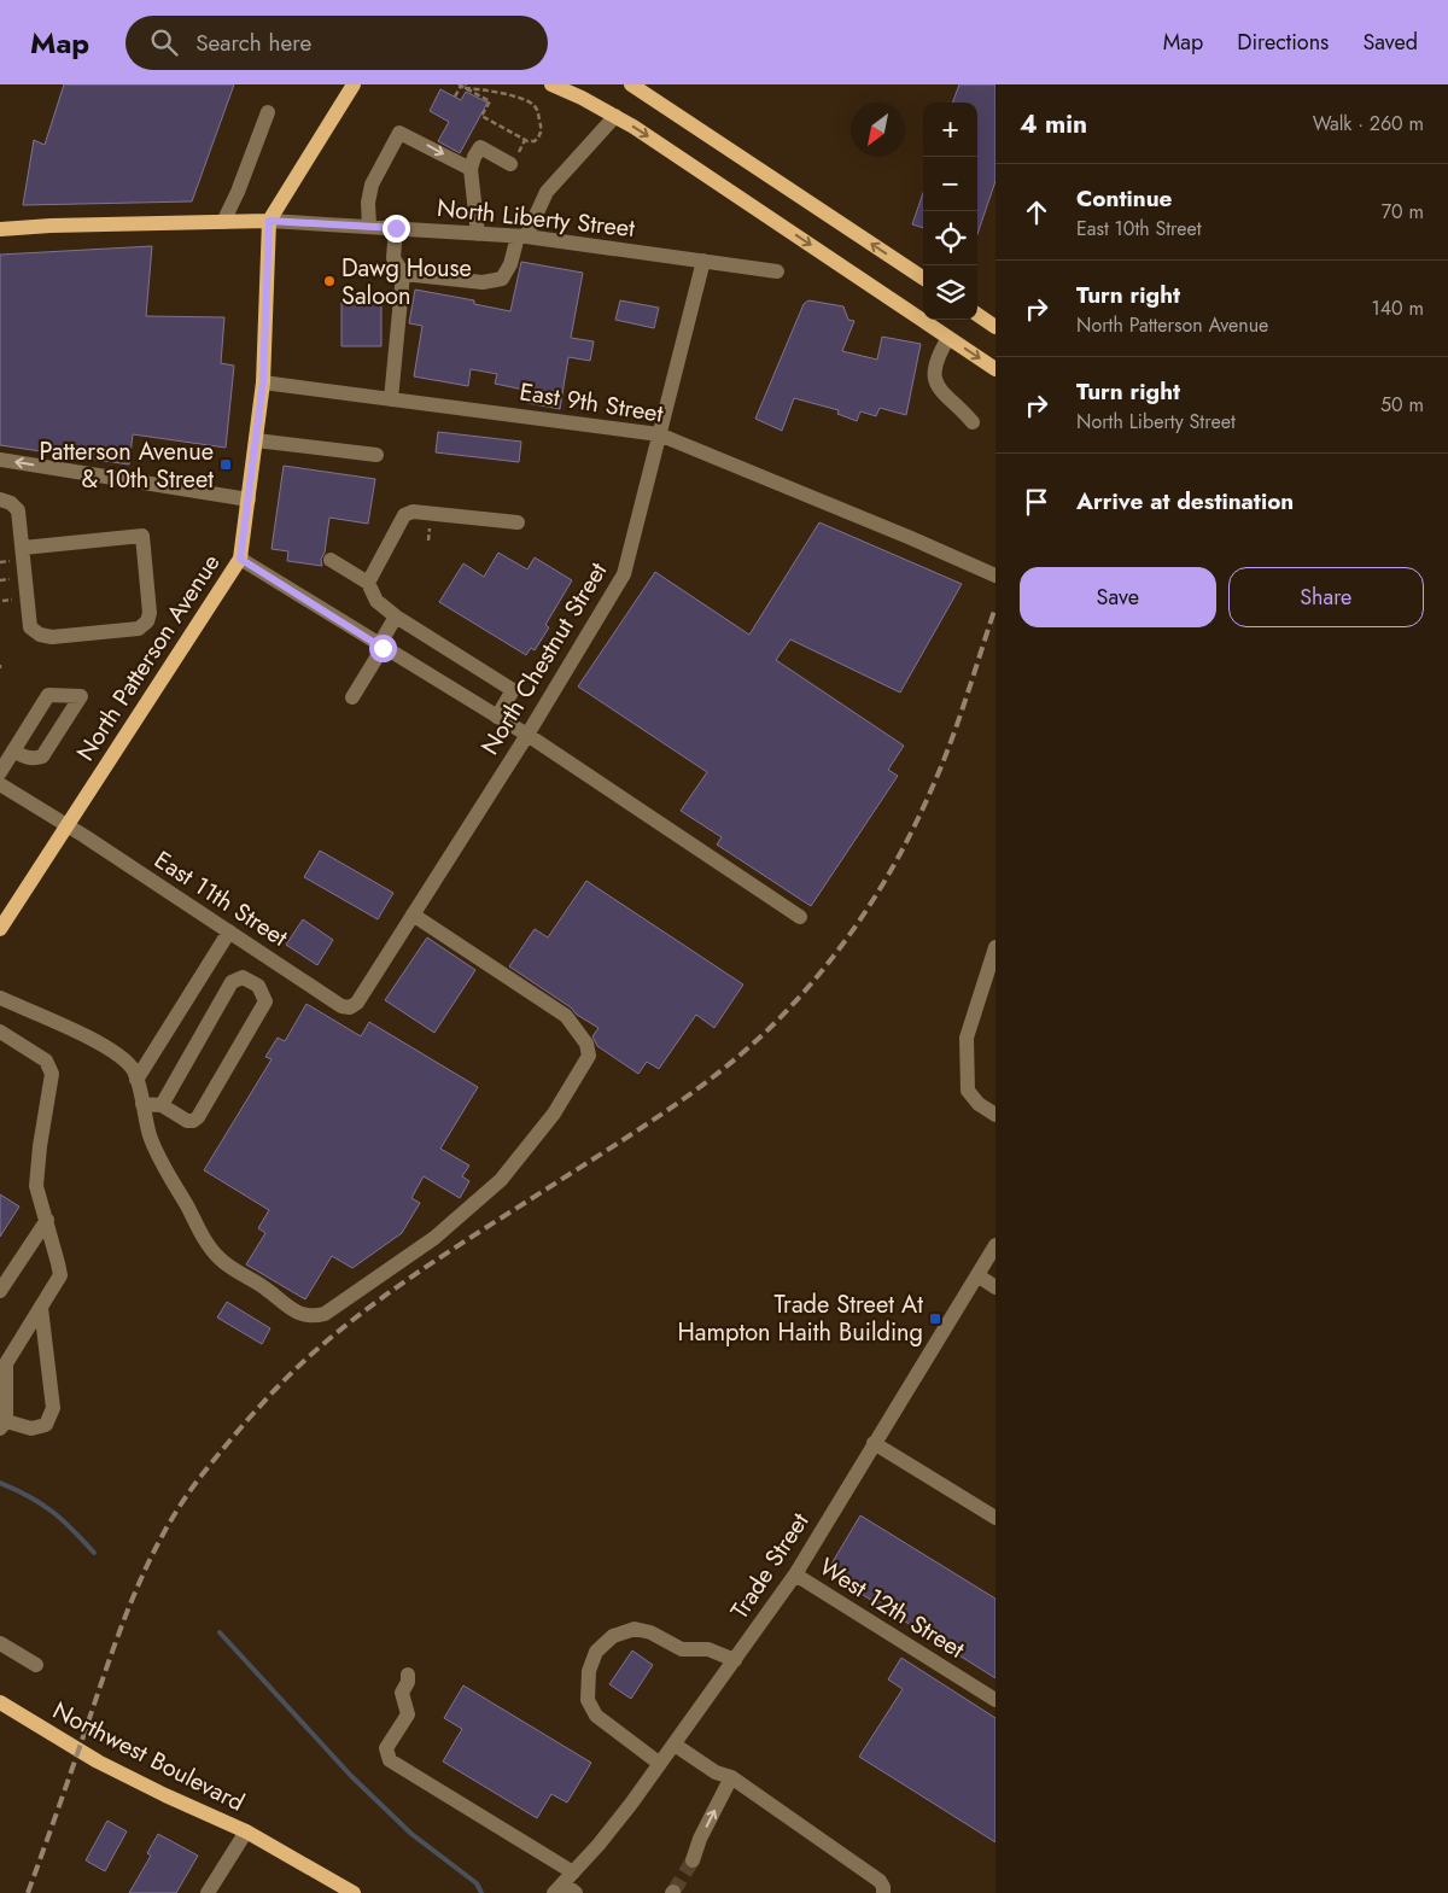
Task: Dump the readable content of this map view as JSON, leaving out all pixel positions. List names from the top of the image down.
{
  "streets": {
    "main road": ["North Liberty Street", "North Patterson Avenue", "Northwest Boulevard"],
    "street": [
      "East 9th Street",
      "North Chestnut Street",
      "East 11th Street",
      "Trade Street",
      "West 12th Street"
    ]
  },
  "crossings": [
    ["North Liberty Street", "North Patterson Avenue"],
    ["North Liberty Street", "North Chestnut Street"],
    ["East 9th Street", "North Patterson Avenue"],
    ["East 9th Street", "North Chestnut Street"],
    ["North Patterson Avenue", "East 11th Street"],
    ["North Chestnut Street", "East 11th Street"],
    ["Trade Street", "West 12th Street"]
  ],
  "places": {
    "other": ["Dawg House Saloon"],
    "transit": ["Patterson Avenue & 10th Street", "Trade Street At Hampton Haith Building"]
  },
  "north": "bottom left",
  "page": {
    "header": "Map",
    "search": "Search here",
    "nav": ["Map", "Directions", "Saved"],
    "heading": ["4 min", "Walk · 260 m"],
    "map_buttons": ["+", "−"],
    "list": [
      ["Continue", "East 10th Street", "70 m"],
      ["Turn right", "North Patterson Avenue", "140 m"],
      ["Turn right", "North Liberty Street", "50 m"],
      "Arrive at destination"
    ],
    "buttons": ["Save", "Share"]
  }
}
